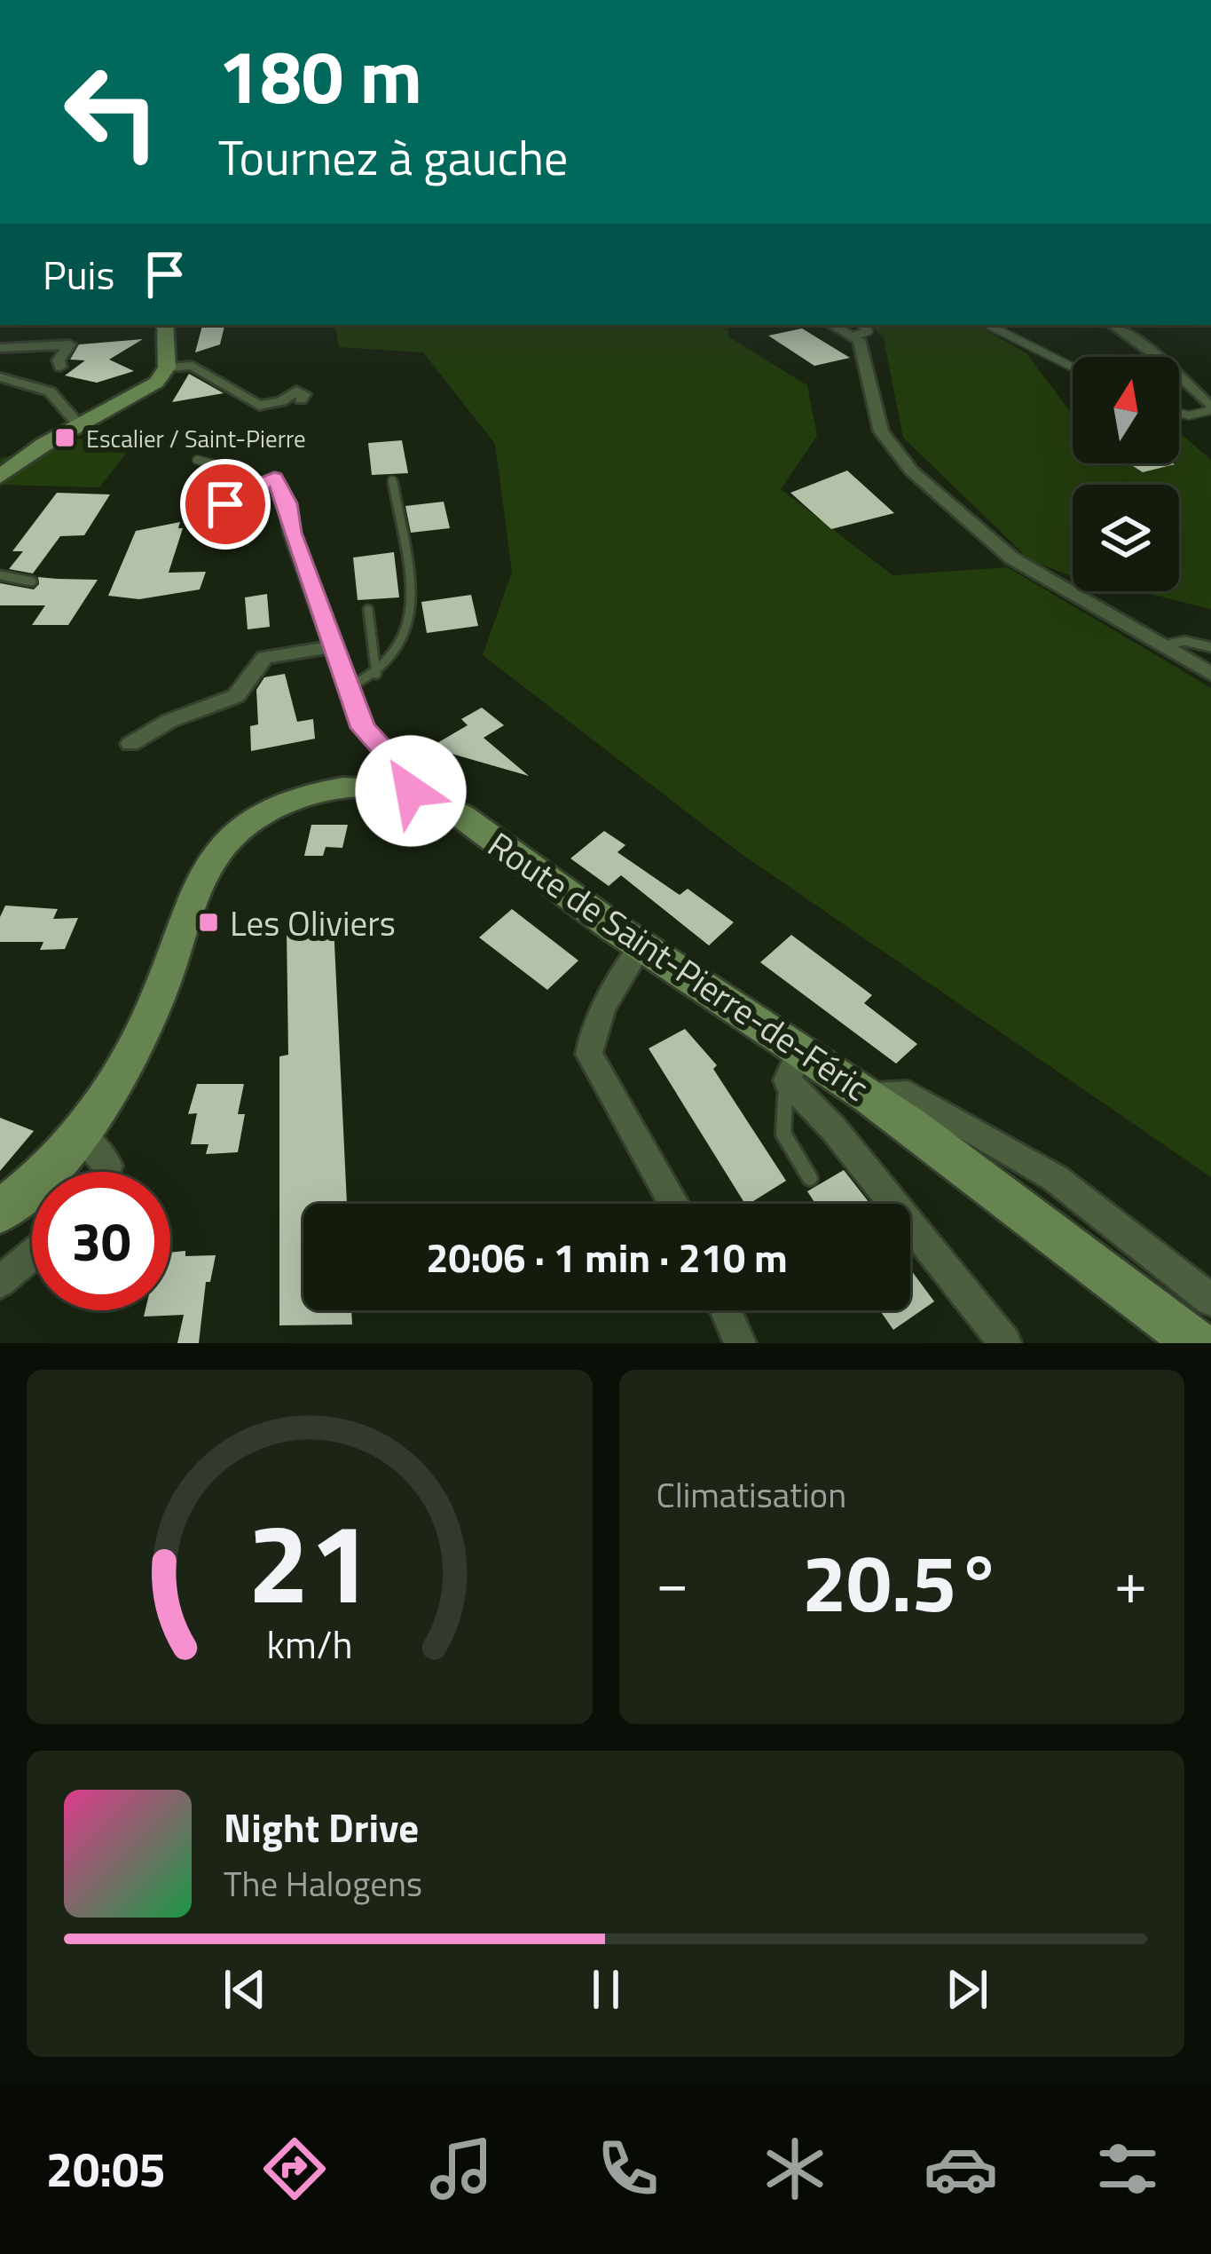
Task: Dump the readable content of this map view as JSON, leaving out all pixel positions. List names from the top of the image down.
{
  "streets": {
    "street": ["Route de Saint-Pierre-de-Féric"]
  },
  "places": {
    "transit": ["Escalier / Saint-Pierre", "Les Oliviers"]
  },
  "north": "top",
  "page": {
    "turn": ["180 m", "Tournez à gauche"],
    "then": "Puis",
    "limit": "30",
    "trip": "20:06 · 1 min · 210 m",
    "tile": "Climatisation",
    "heat": ["−", "20.5°", "+"],
    "song": ["Night Drive", "The Halogens"],
    "tabs": "20:05",
    "gauge": ["21", "km/h"]
  }
}
